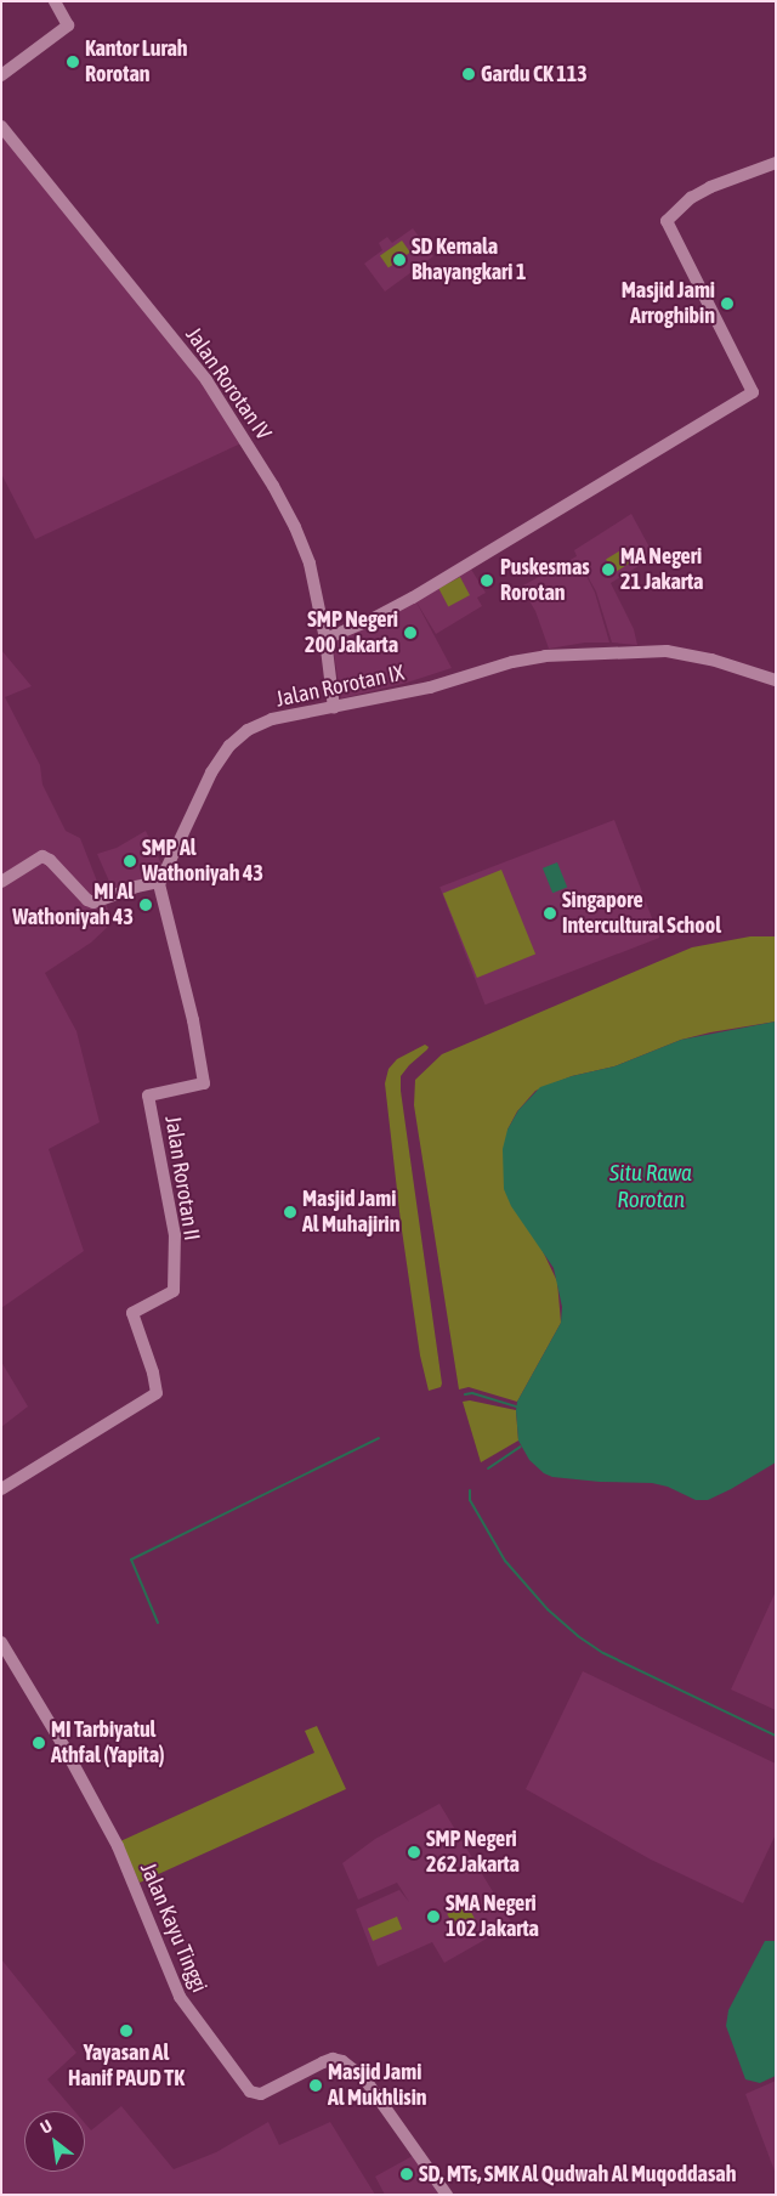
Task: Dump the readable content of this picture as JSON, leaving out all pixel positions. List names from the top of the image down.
{
  "streets": {
    "street": [
      "Jalan Rorotan IV",
      "Jalan Rorotan IX",
      "Jalan Rorotan II",
      "Jalan Kayu Tinggi"
    ]
  },
  "crossings": [
    ["Jalan Rorotan IV", "Jalan Rorotan IX"],
    ["Jalan Rorotan IX", "Jalan Rorotan II"]
  ],
  "water": ["Situ Rawa Rorotan"],
  "places": [
    "Kantor Lurah Rorotan",
    "Gardu CK 113",
    "SD Kemala Bhayangkari 1",
    "Masjid Jami Arroghibin",
    "MA Negeri 21 Jakarta",
    "Puskesmas Rorotan",
    "SMP Negeri 200 Jakarta",
    "SMP Al Wathoniyah 43",
    "MI Al Wathoniyah 43",
    "Singapore Intercultural School",
    "Masjid Jami Al Muhajirin",
    "MI Tarbiyatul Athfal (Yapita)",
    "SMP Negeri 262 Jakarta",
    "SMA Negeri 102 Jakarta",
    "Yayasan Al Hanif PAUD TK",
    "Masjid Jami Al Mukhlisin",
    "SD, MTs, SMK Al Qudwah Al Muqoddasah"
  ],
  "north": "top left"
}
